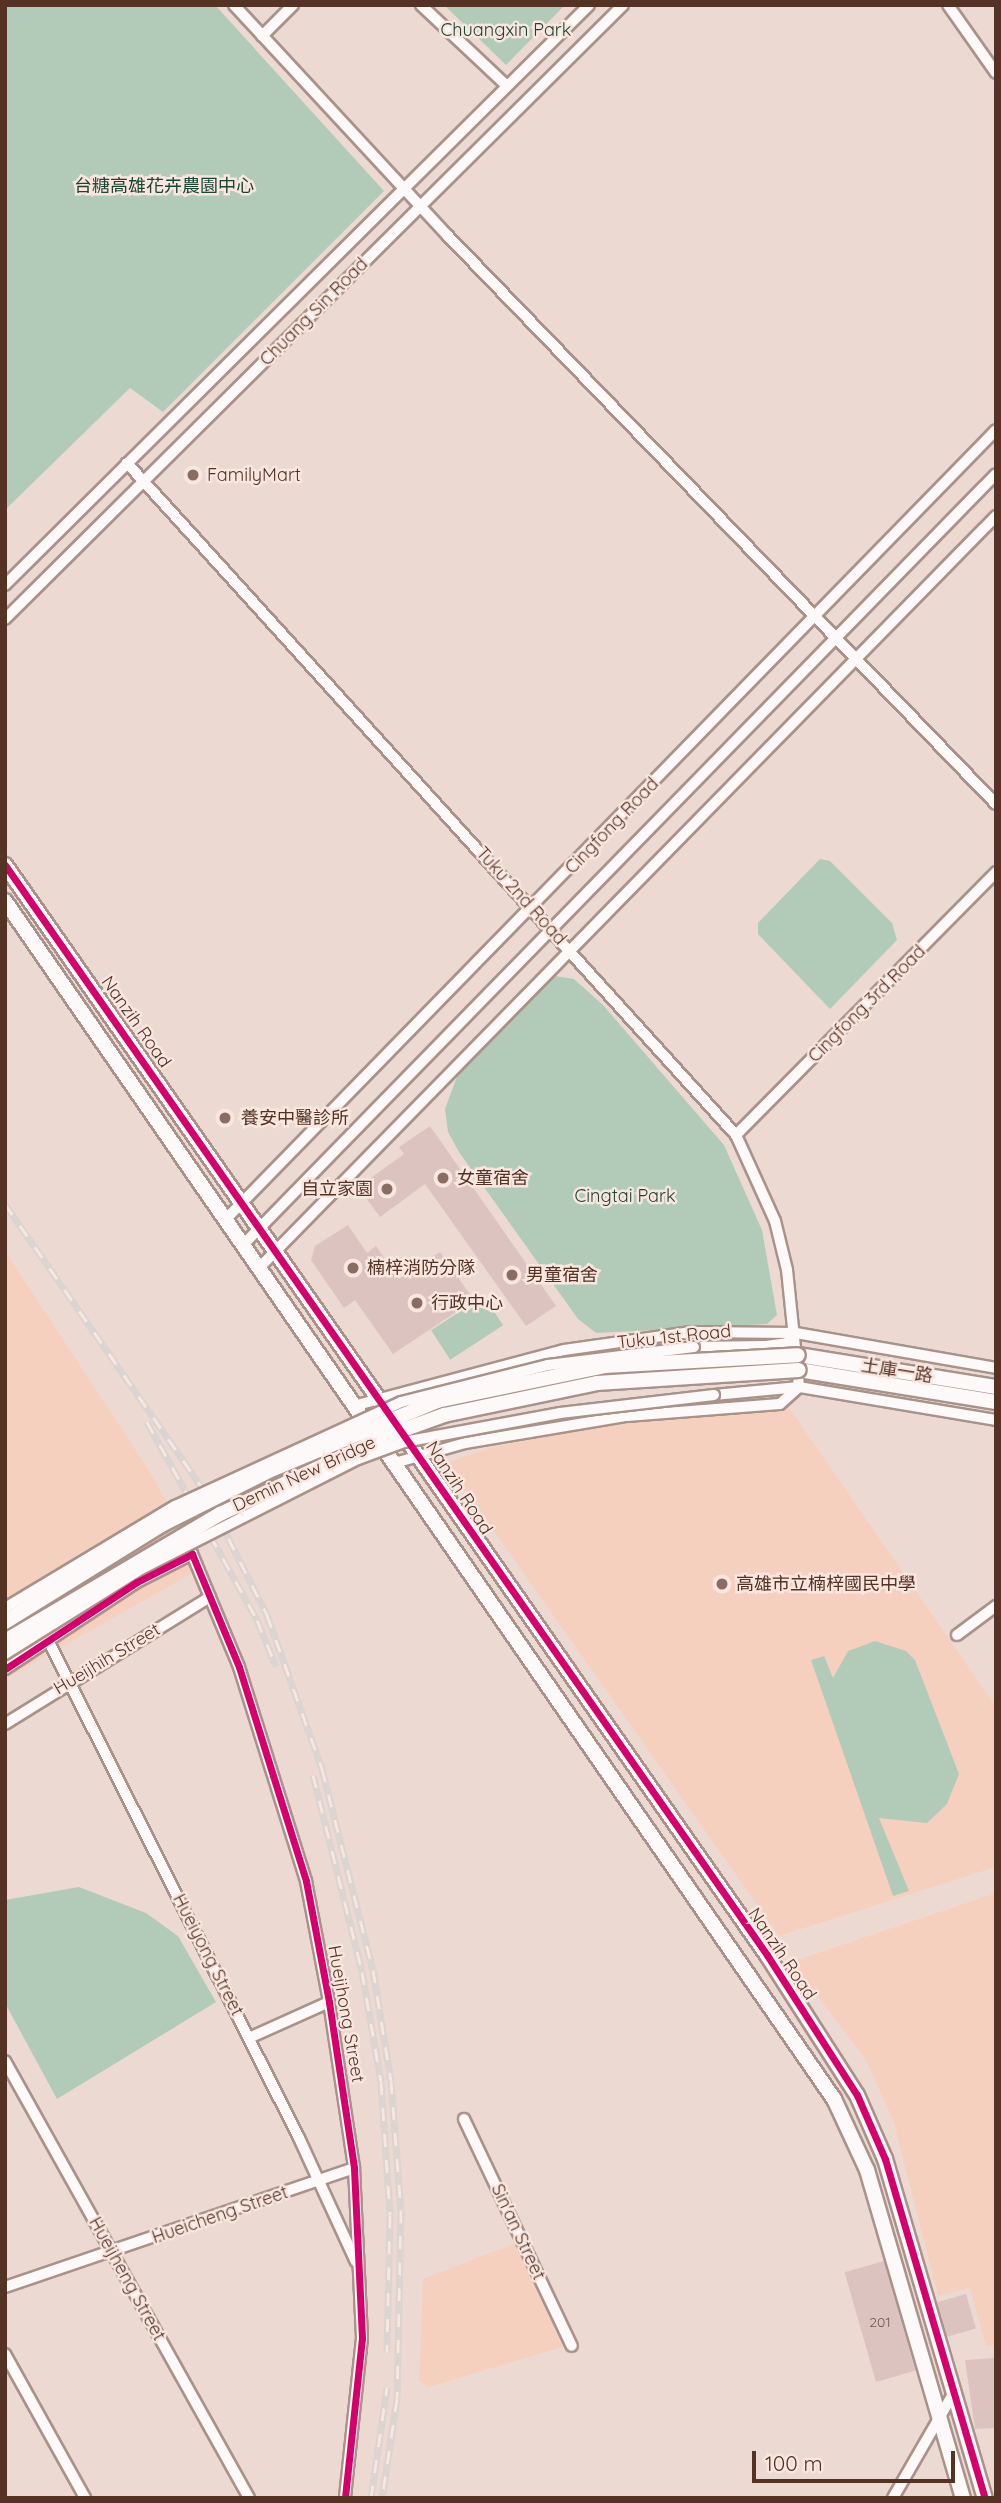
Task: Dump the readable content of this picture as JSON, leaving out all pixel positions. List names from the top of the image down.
{
  "streets": {
    "street": [
      "Chuang Sin Road",
      "Cingfong Road",
      "Tuku 2nd Road",
      "Cingfong 3rd Road",
      "Nanzih Road",
      "Tuku 1st Road",
      "土庫一路",
      "Demin New Bridge",
      "Hueijhih Street",
      "Hueiyong Street",
      "Hueijhong Street",
      "Hueicheng Street",
      "Sin'an Street",
      "Hueijheng Street"
    ]
  },
  "crossings": [
    ["Chuang Sin Road", "Tuku 2nd Road"],
    ["Cingfong Road", "Tuku 2nd Road"],
    ["Cingfong Road", "Nanzih Road"],
    ["Tuku 2nd Road", "Cingfong 3rd Road"],
    ["Tuku 2nd Road", "Tuku 1st Road"],
    ["Tuku 2nd Road", "土庫一路"],
    ["Tuku 2nd Road", "Demin New Bridge"],
    ["Nanzih Road", "Tuku 1st Road"],
    ["土庫一路", "Demin New Bridge"],
    ["Hueijhih Street", "Hueiyong Street"],
    ["Hueijhih Street", "Hueijhong Street"],
    ["Hueiyong Street", "Hueijhong Street"],
    ["Hueiyong Street", "Hueicheng Street"],
    ["Hueijhong Street", "Hueicheng Street"],
    ["Hueicheng Street", "Hueijheng Street"]
  ],
  "parks": ["Chuangxin Park", "台糖高雄花卉農園中心", "Cingtai Park"],
  "places": [
    "FamilyMart",
    "養安中醫診所",
    "女童宿舍",
    "自立家園",
    "楠梓消防分隊",
    "男童宿舍",
    "行政中心",
    "高雄市立楠梓國民中學"
  ],
  "house_numbers": ["201"],
  "scale_bar": "100 m"
}
